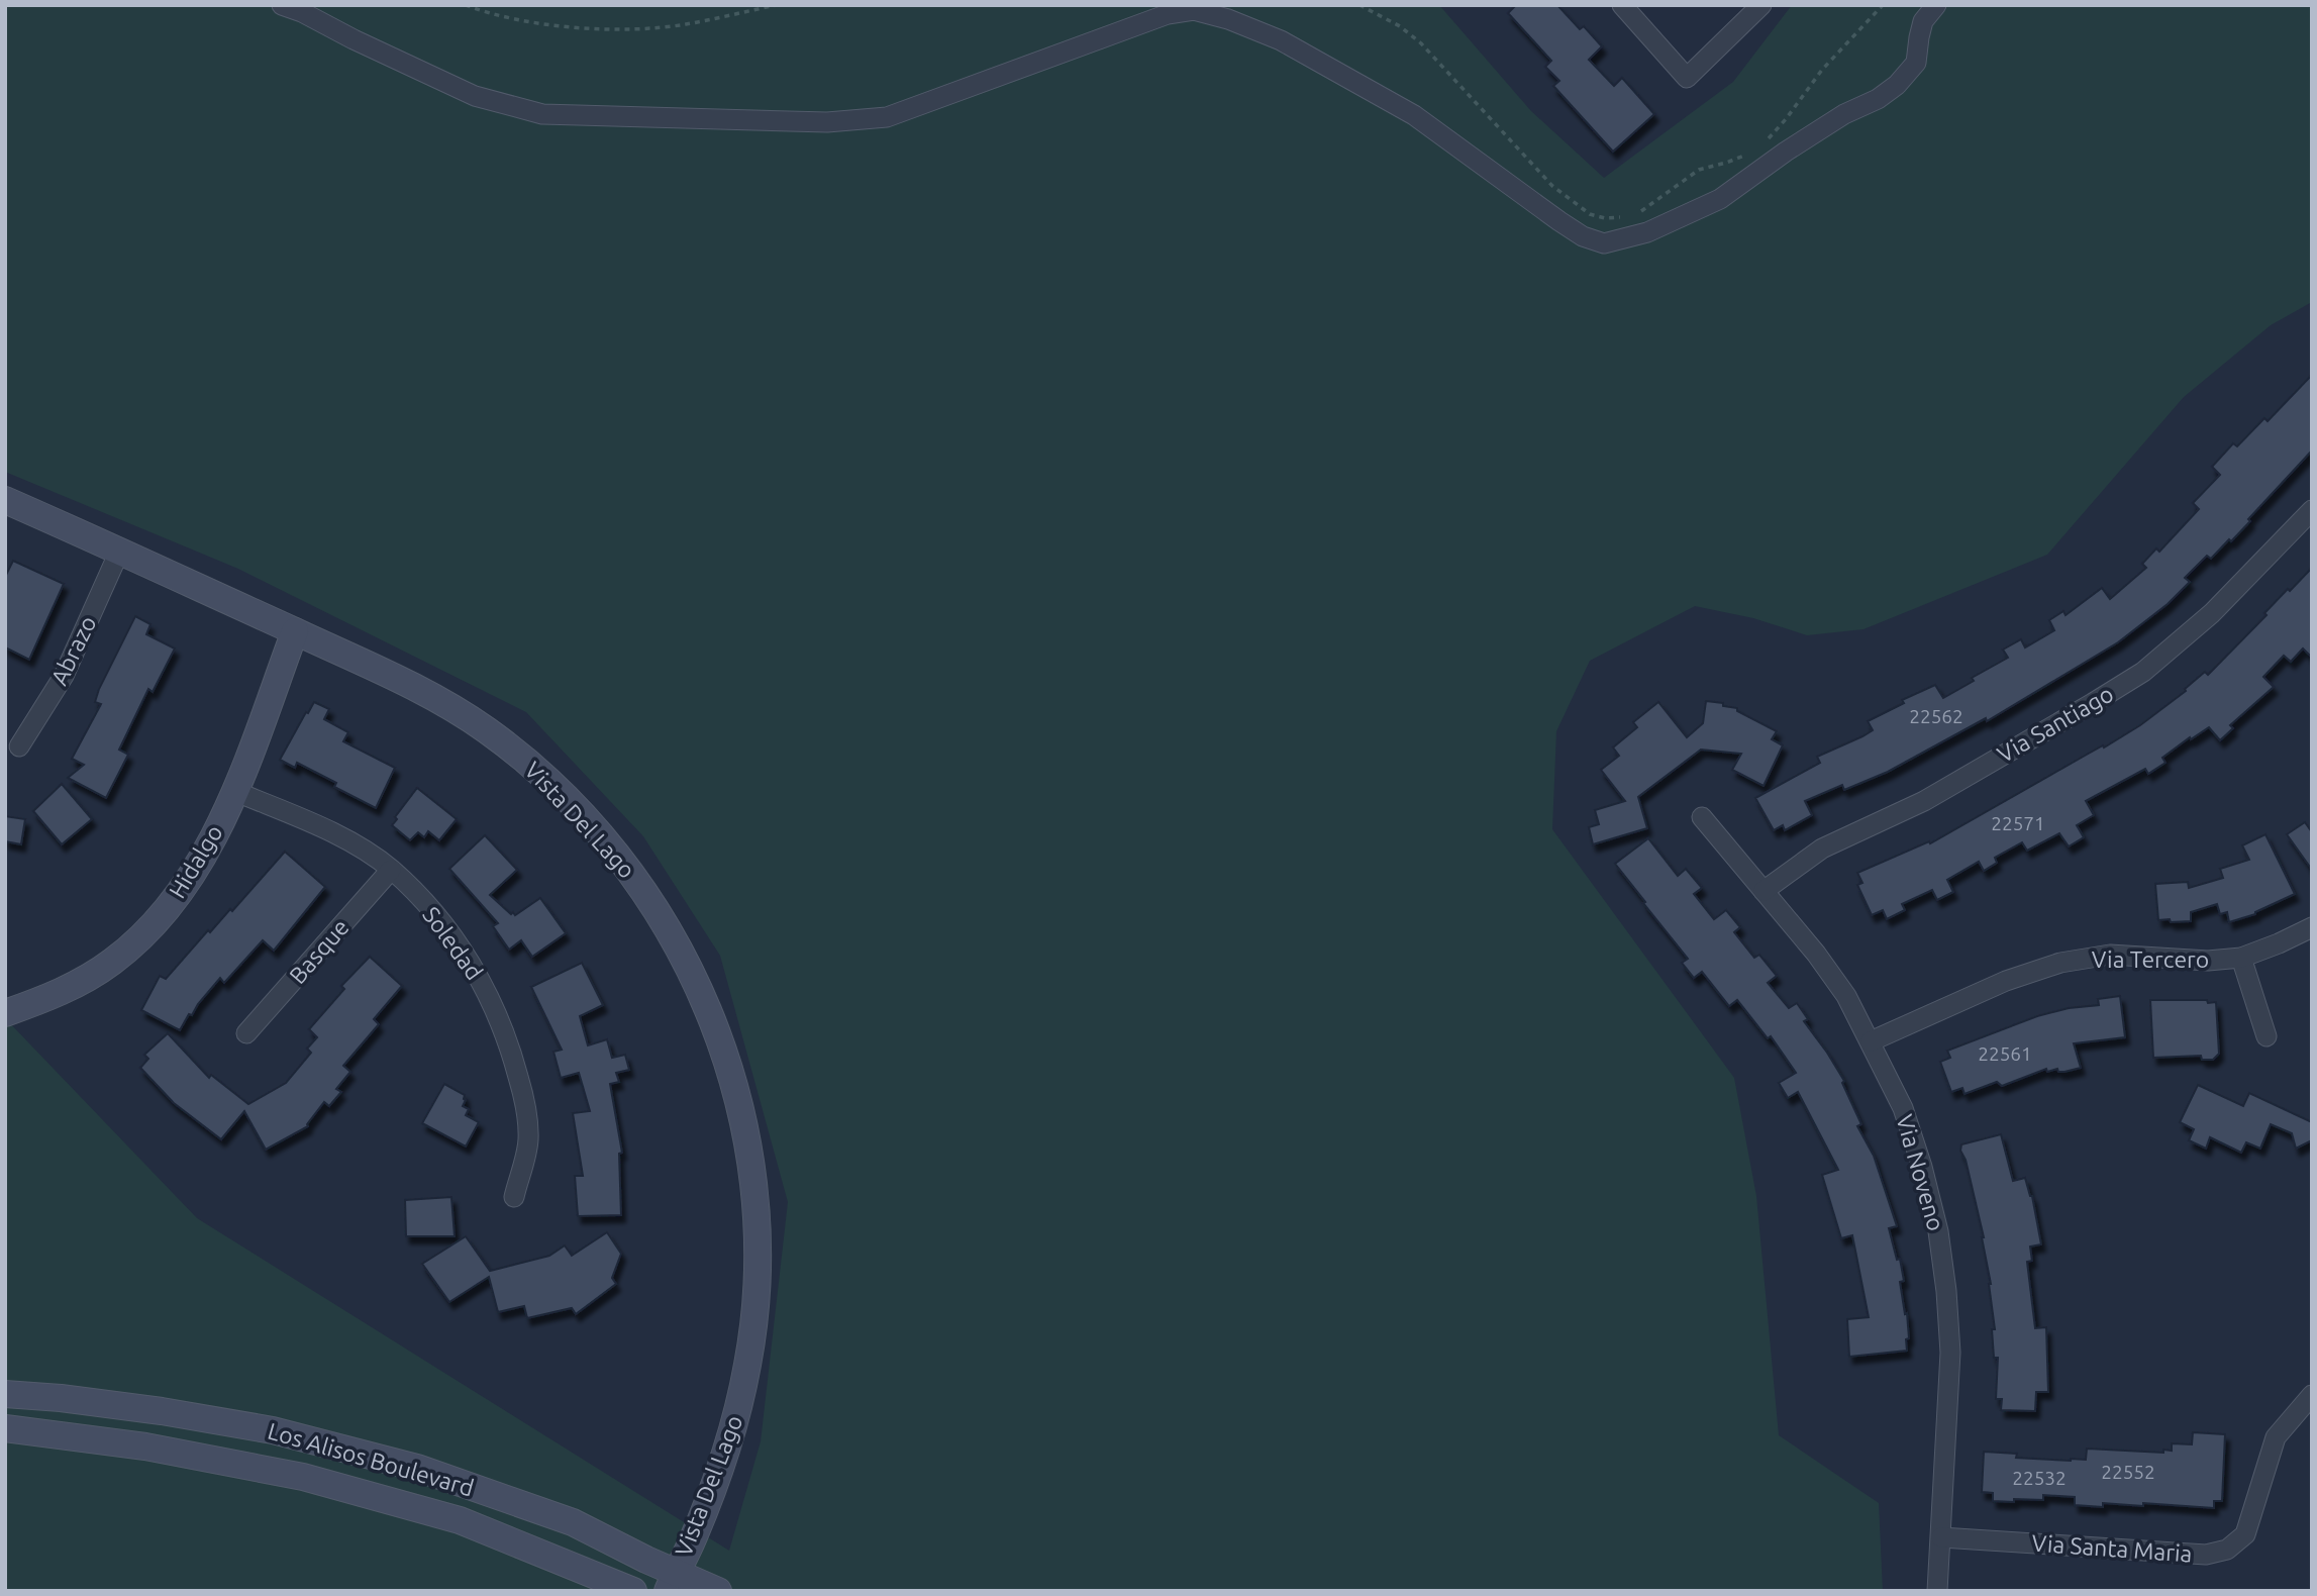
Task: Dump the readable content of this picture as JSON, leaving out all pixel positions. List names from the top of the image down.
{
  "streets": {
    "street": [
      "Abrazo",
      "Via Santiago",
      "Vista Del Lago",
      "Hidalgo",
      "Soledad",
      "Basque",
      "Via Tercero",
      "Via Noveno",
      "Los Alisos Boulevard",
      "Via Santa Maria"
    ]
  },
  "crossings": [
    ["Abrazo", "Vista Del Lago"],
    ["Via Santiago", "Via Noveno"],
    ["Vista Del Lago", "Hidalgo"],
    ["Vista Del Lago", "Los Alisos Boulevard"],
    ["Hidalgo", "Soledad"],
    ["Soledad", "Basque"],
    ["Via Tercero", "Via Noveno"],
    ["Via Noveno", "Via Santa Maria"]
  ],
  "house_numbers": [
    "22562",
    "22571",
    "22561",
    "22552",
    "22532"
  ]
}
